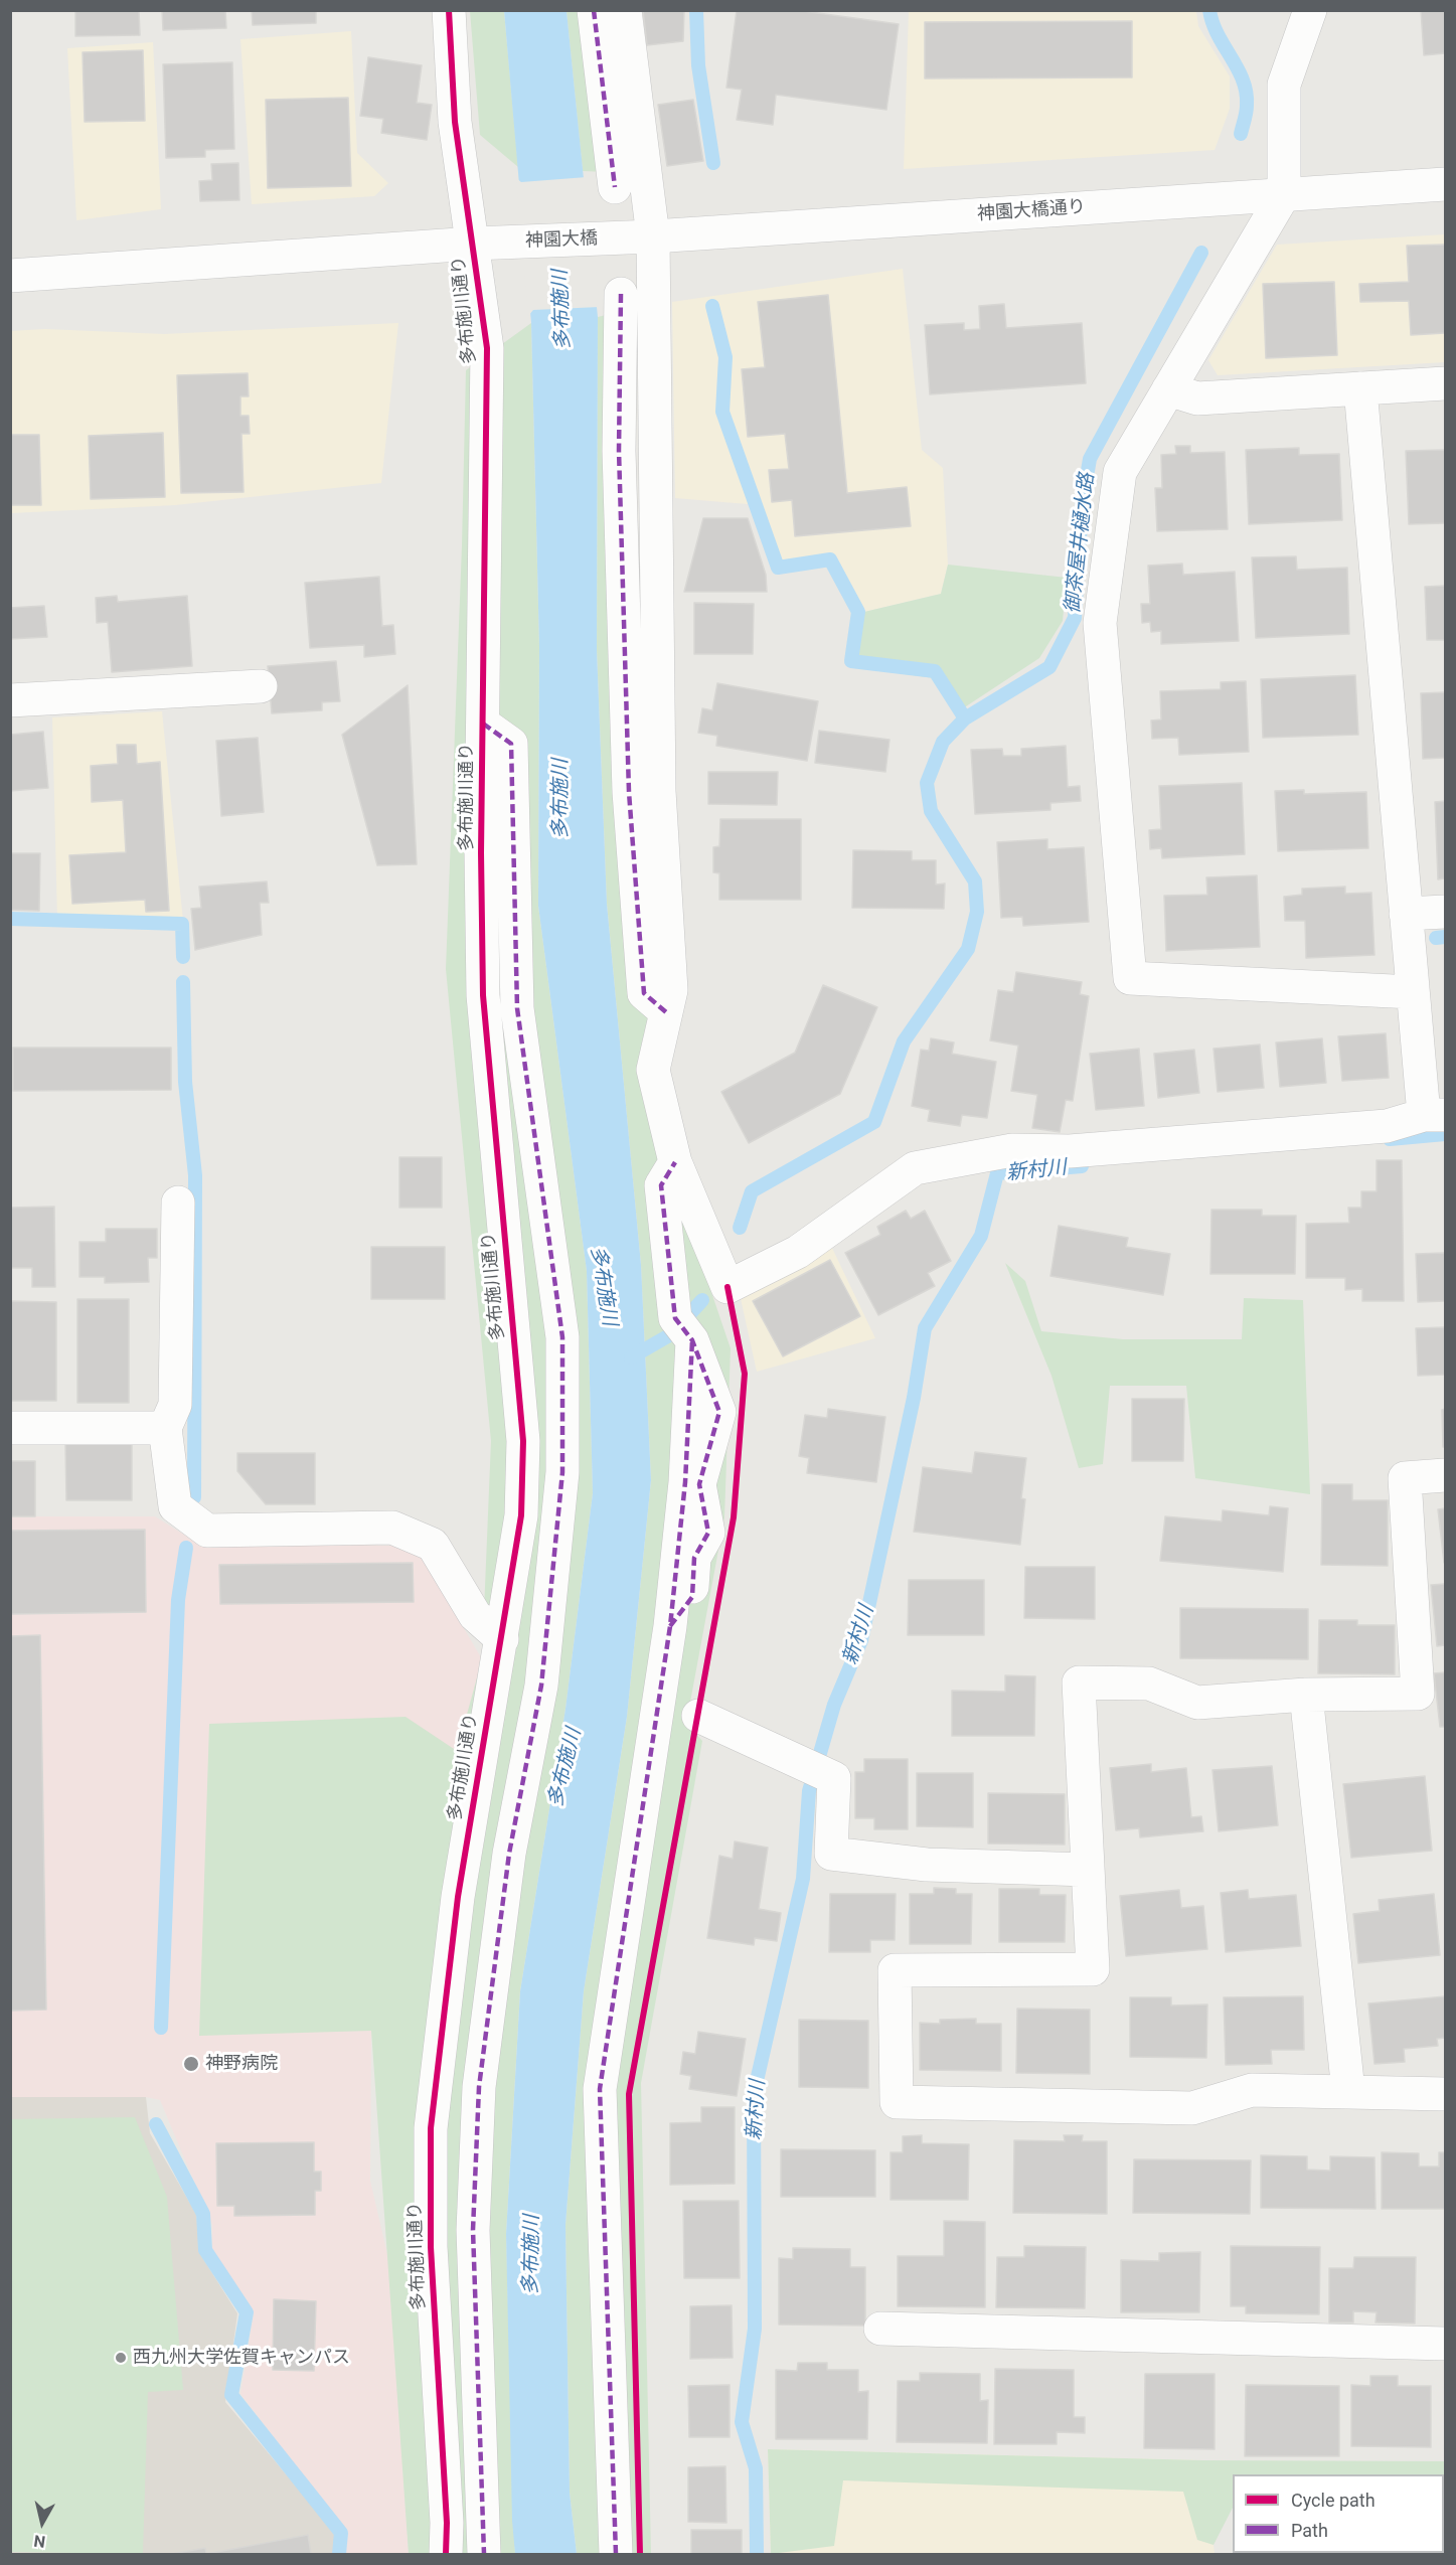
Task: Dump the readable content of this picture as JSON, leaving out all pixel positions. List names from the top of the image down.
{
  "streets": {
    "street": ["神園大橋通り", "神園大橋", "多布施川通り"]
  },
  "crossings": [
    ["神園大橋通り", "神園大橋"],
    ["神園大橋", "多布施川通り"]
  ],
  "water": ["多布施川", "御茶屋井樋水路", "新村川"],
  "places": ["神野病院", "西九州大学佐賀キャンパス"],
  "legend": ["Cycle path", "Path"],
  "north": "bottom"
}
